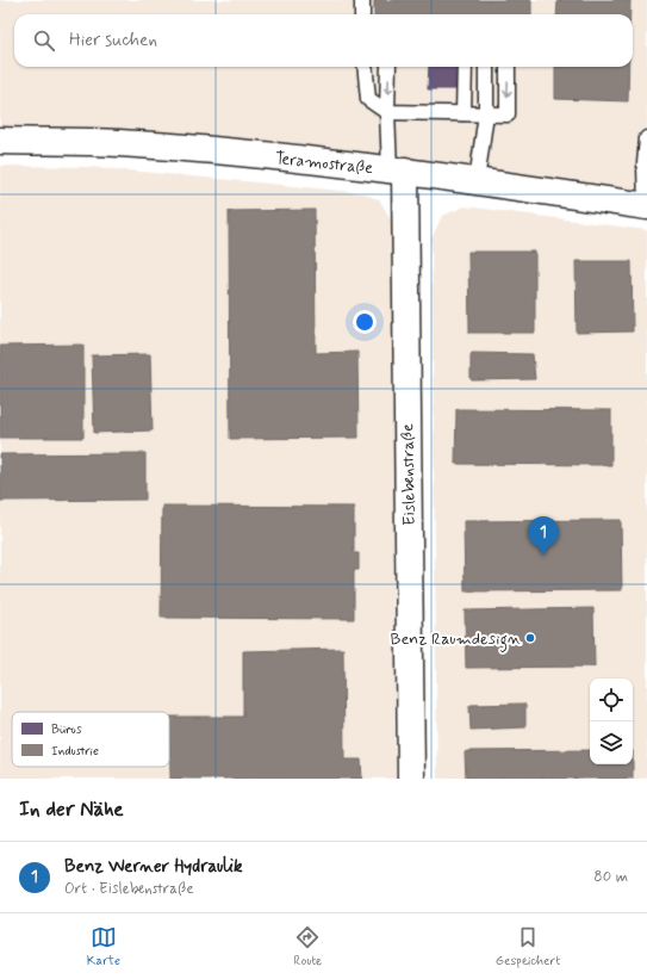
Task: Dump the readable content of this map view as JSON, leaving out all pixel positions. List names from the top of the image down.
{
  "streets": {
    "street": ["Teramostraße", "Eislebenstraße"]
  },
  "crossings": [
    ["Teramostraße", "Eislebenstraße"]
  ],
  "places": ["Benz Raumdesign"],
  "legend": ["Büros", "Industrie"],
  "page": {
    "search": "Hier suchen",
    "pins": "1",
    "heading": "In der Nähe",
    "list": [
      {
        "mark": "1",
        "name": "Benz Werner Hydraulik",
        "note": "Ort · Eislebenstraße",
        "value": "80 m"
      }
    ],
    "nav": ["Karte", "Route", "Gespeichert"]
  }
}
